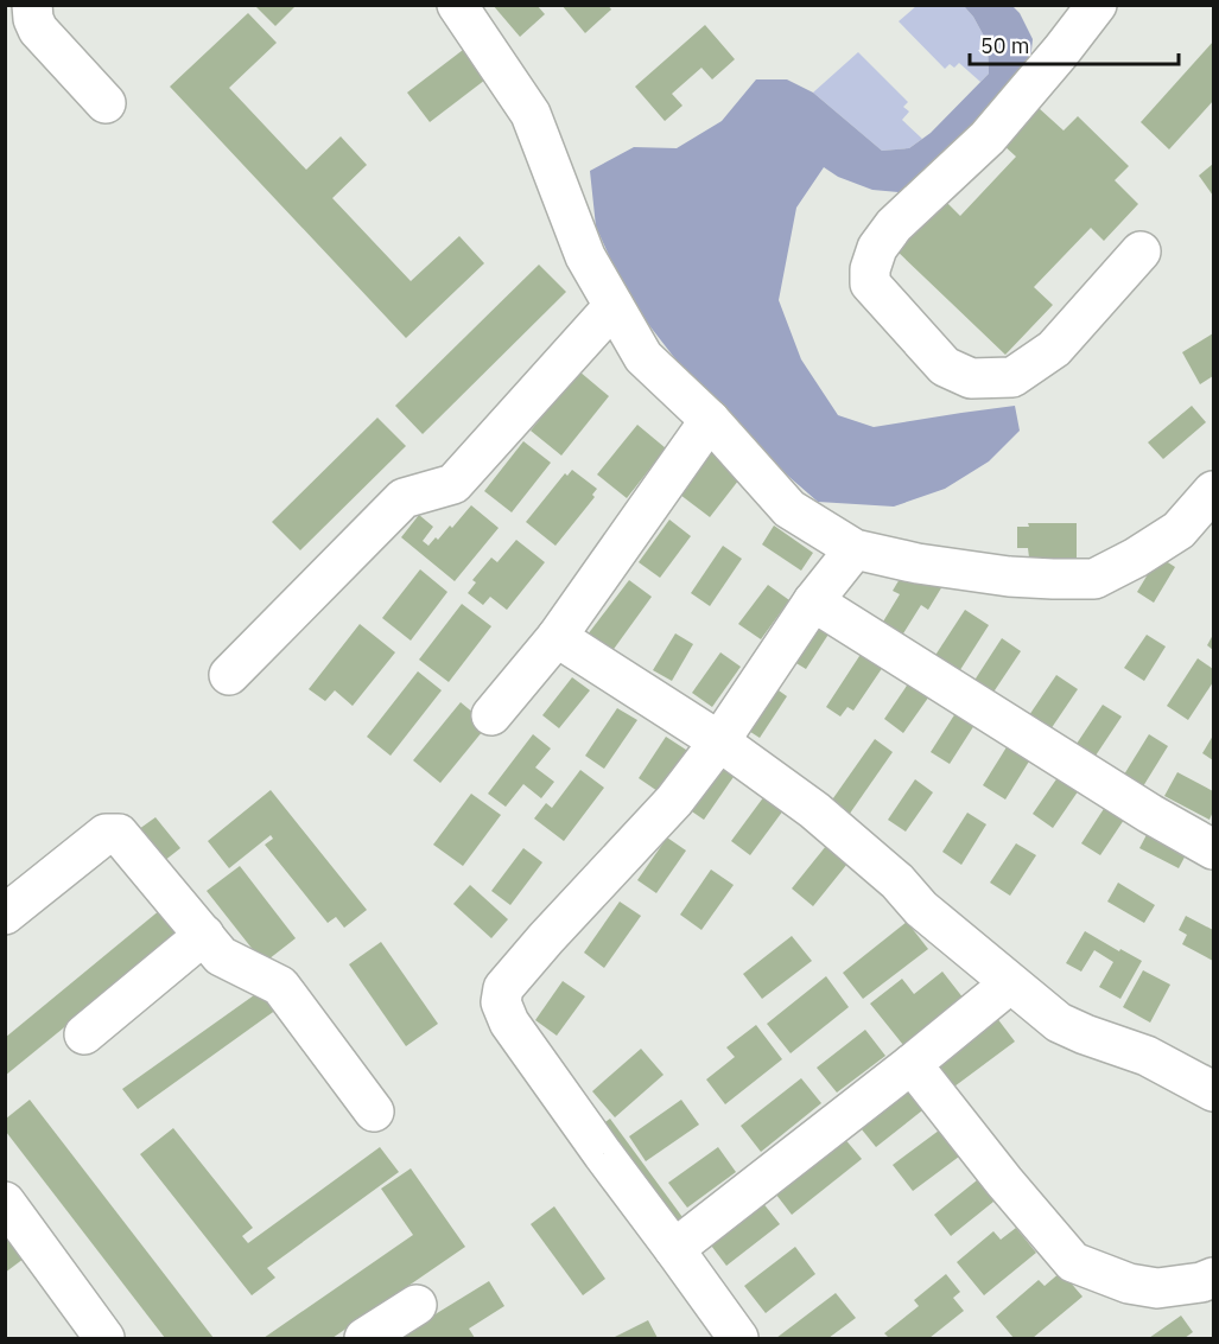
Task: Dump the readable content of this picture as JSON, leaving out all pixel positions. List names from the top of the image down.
{
  "scale_bar": "50 m"
}
